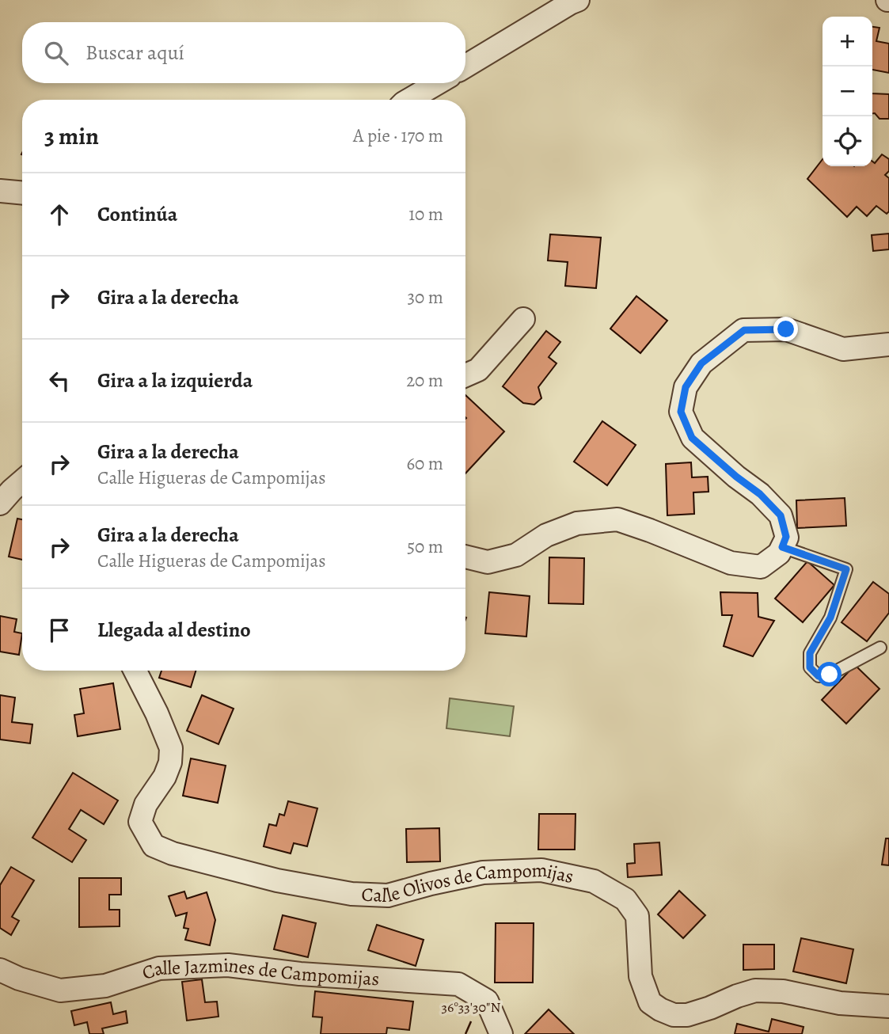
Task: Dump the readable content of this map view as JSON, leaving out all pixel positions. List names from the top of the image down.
{
  "streets": {
    "street": ["Calle Olivos de Campomijas", "Calle Jazmines de Campomijas"]
  },
  "page": {
    "map_buttons": ["+", "−"],
    "search": "Buscar aquí",
    "heading": ["3 min", "A pie · 170 m"],
    "list": [
      ["Continúa", "10 m"],
      ["Gira a la derecha", "30 m"],
      ["Gira a la izquierda", "20 m"],
      ["Gira a la derecha", "Calle Higueras de Campomijas", "60 m"],
      ["Gira a la derecha", "Calle Higueras de Campomijas", "50 m"],
      "Llegada al destino"
    ]
  },
  "coordinates": ["36°33'30\"N"]
}
